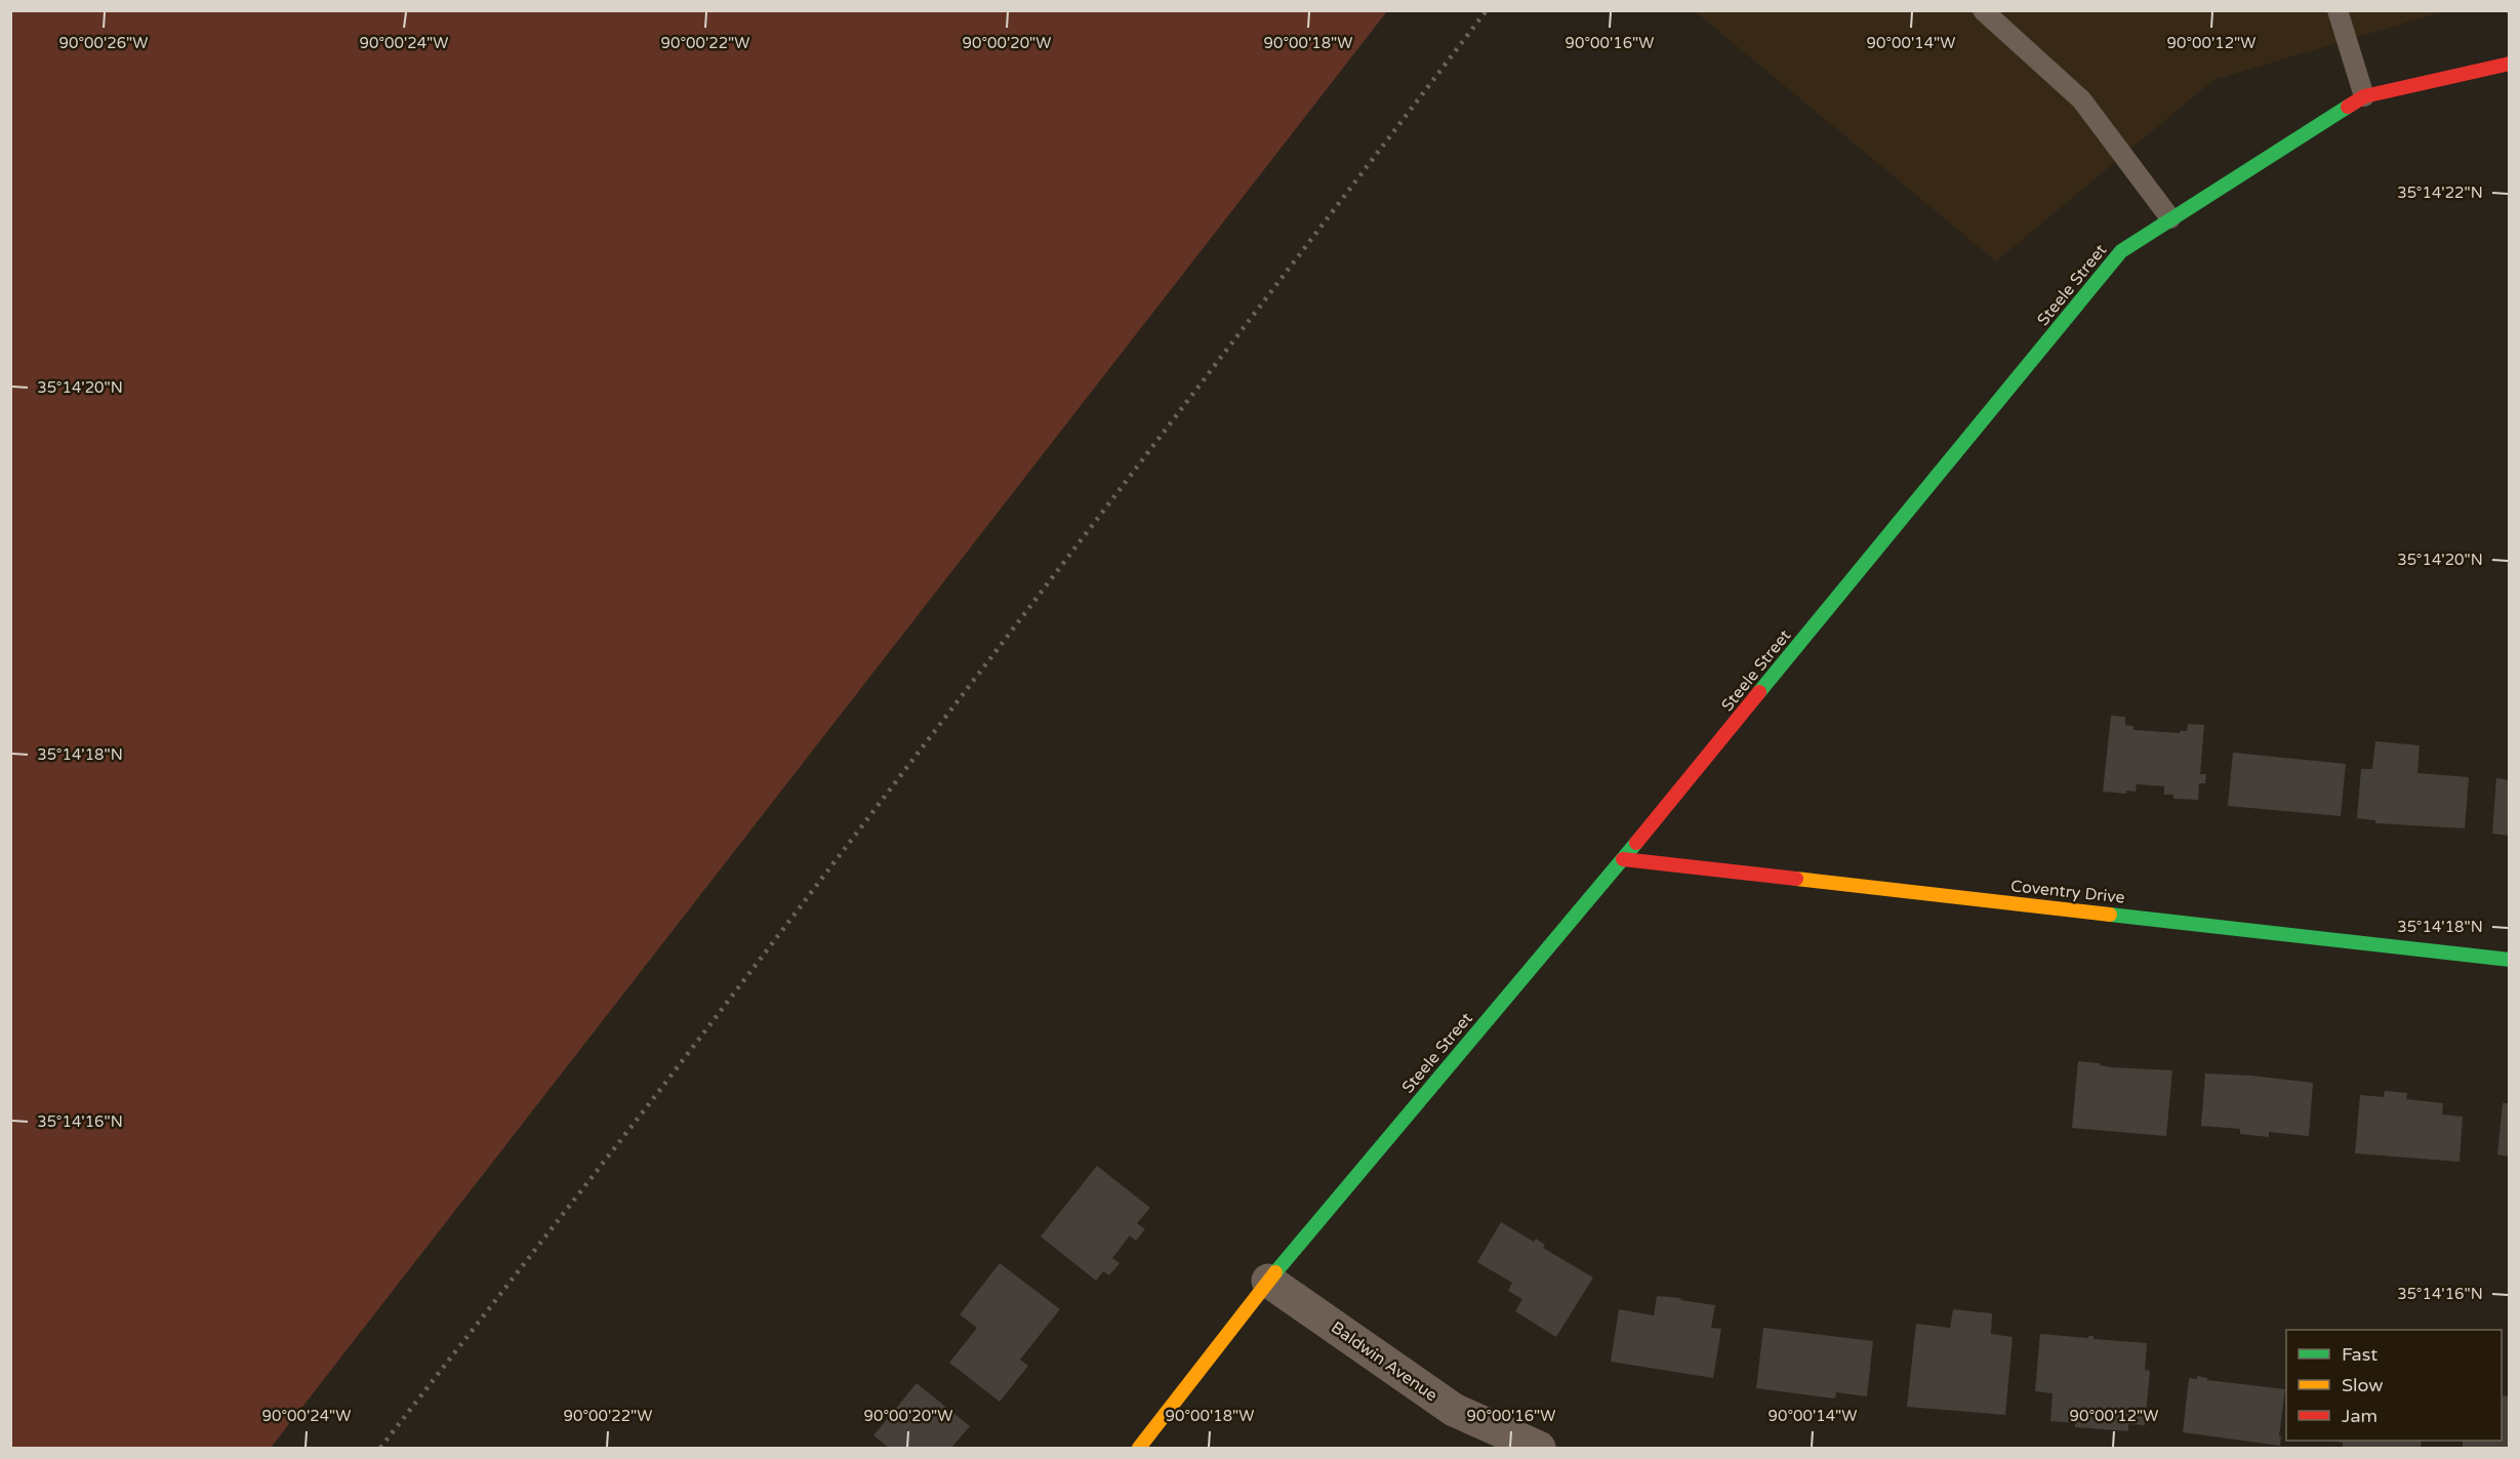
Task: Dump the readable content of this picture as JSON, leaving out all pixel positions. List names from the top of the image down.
{
  "streets": {
    "street": ["Steele Street", "Coventry Drive", "Baldwin Avenue"]
  },
  "crossings": [
    ["Steele Street", "Coventry Drive"],
    ["Steele Street", "Baldwin Avenue"]
  ],
  "legend": ["Fast", "Slow", "Jam"],
  "coordinates": [
    "90°00'26\"W",
    "90°00'24\"W",
    "90°00'22\"W",
    "90°00'20\"W",
    "90°00'18\"W",
    "90°00'16\"W",
    "90°00'14\"W",
    "90°00'12\"W",
    "35°14'22\"N",
    "35°14'20\"N",
    "35°14'18\"N",
    "35°14'16\"N"
  ]
}
